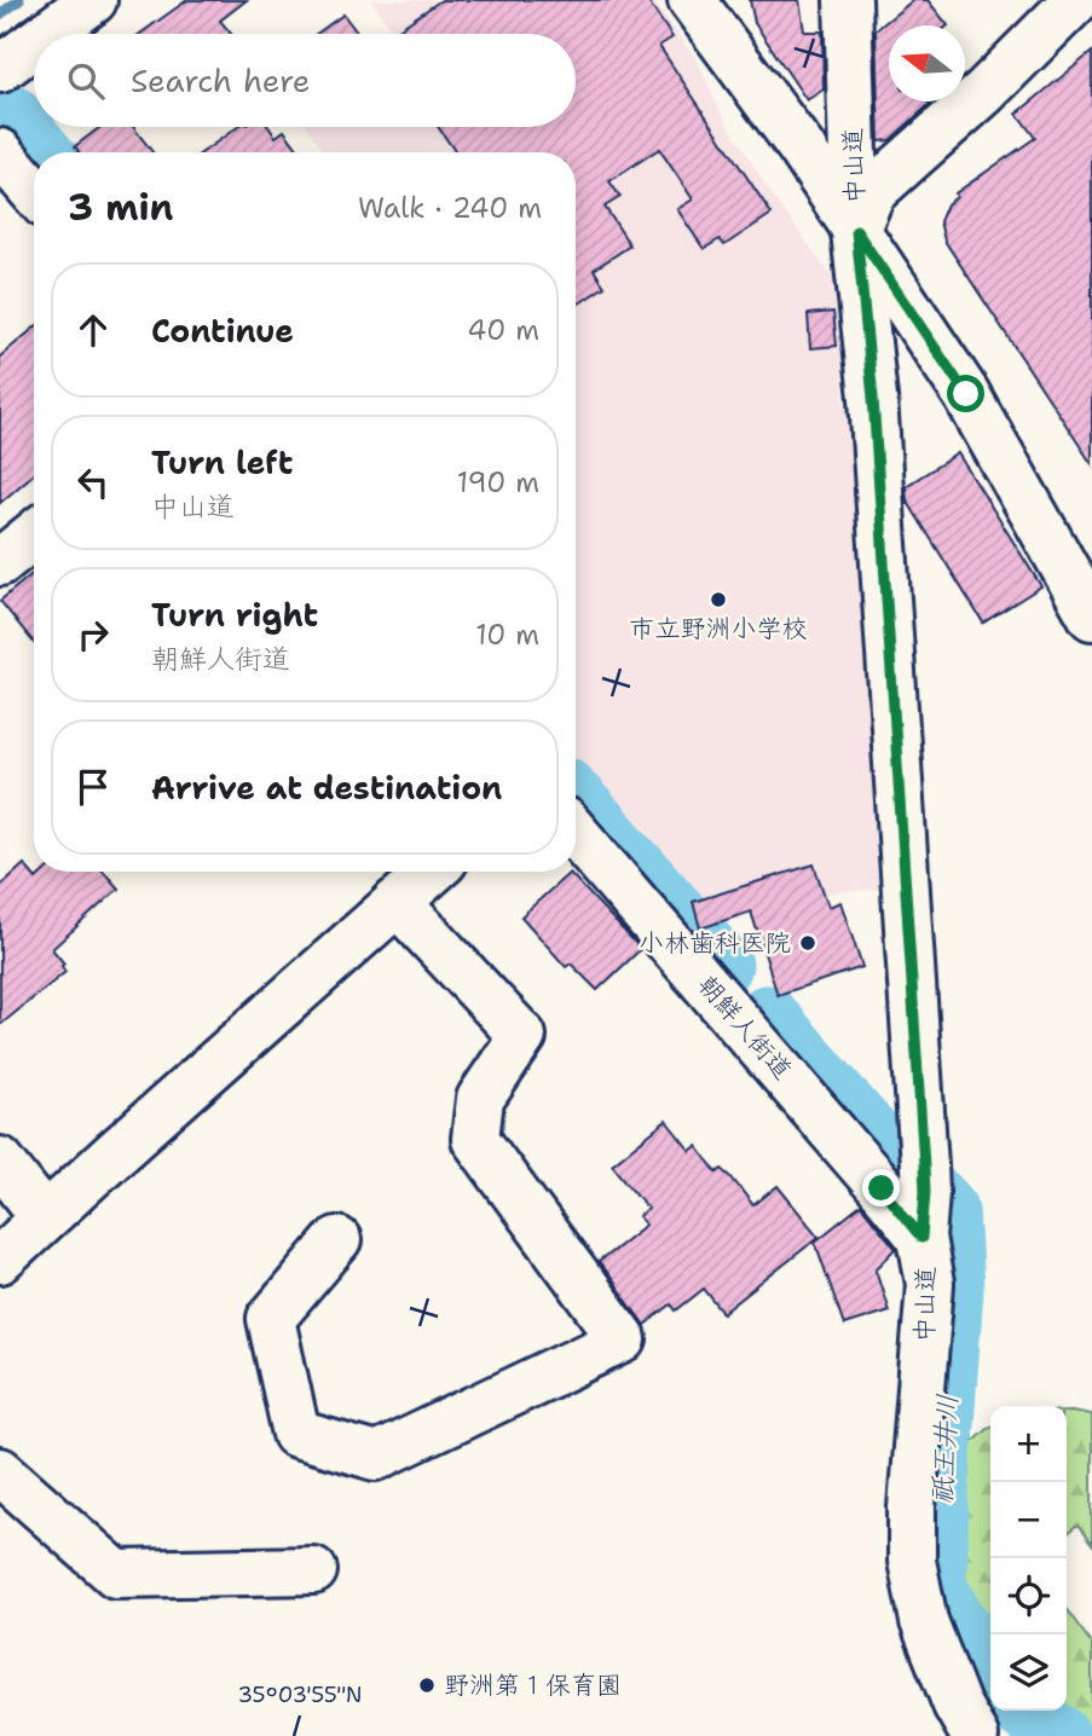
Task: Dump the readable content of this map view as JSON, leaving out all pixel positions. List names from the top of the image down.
{
  "streets": {
    "street": ["中山道", "朝鮮人街道"]
  },
  "crossings": [
    ["中山道", "朝鮮人街道"]
  ],
  "water": ["祇王井川"],
  "places": ["市立野洲小学校", "小林歯科医院", "野洲第１保育園"],
  "north": "left",
  "page": {
    "search": "Search here",
    "heading": ["3 min", "Walk · 240 m"],
    "list": [
      ["Continue", "40 m"],
      ["Turn left", "中山道", "190 m"],
      ["Turn right", "朝鮮人街道", "10 m"],
      "Arrive at destination"
    ],
    "map_buttons": ["+", "−"]
  },
  "coordinates": ["35°03'55\"N"]
}
